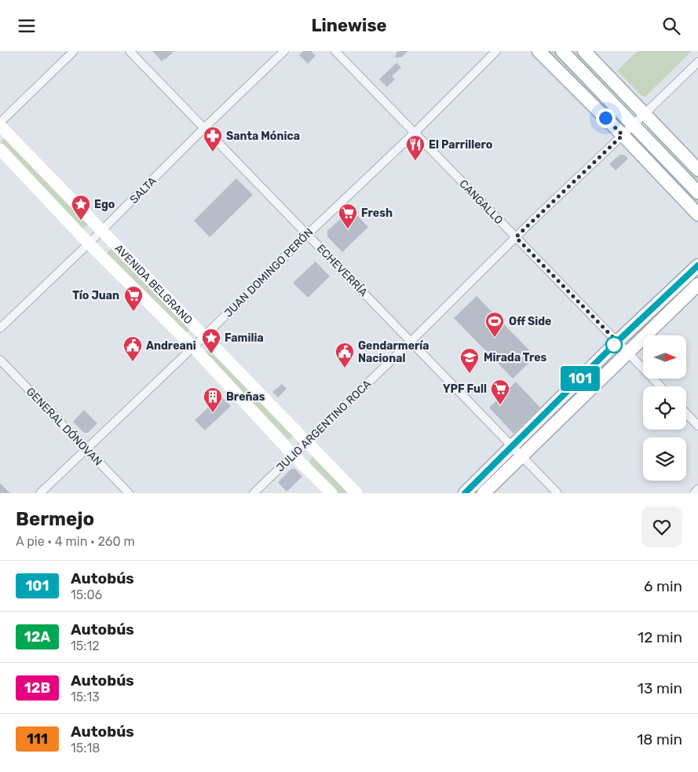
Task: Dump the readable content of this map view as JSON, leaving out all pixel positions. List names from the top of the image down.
{
  "streets": {
    "main road": ["AVENIDA BELGRANO"],
    "street": [
      "SALTA",
      "CANGALLO",
      "ECHEVERRÍA",
      "JUAN DOMINGO PERÓN",
      "JULIO ARGENTINO ROCA",
      "GENERAL DÓNOVAN"
    ]
  },
  "crossings": [
    ["SALTA", "ECHEVERRÍA"],
    ["SALTA", "AVENIDA BELGRANO"],
    ["CANGALLO", "JUAN DOMINGO PERÓN"],
    ["CANGALLO", "JULIO ARGENTINO ROCA"],
    ["ECHEVERRÍA", "JUAN DOMINGO PERÓN"],
    ["ECHEVERRÍA", "JULIO ARGENTINO ROCA"],
    ["JUAN DOMINGO PERÓN", "AVENIDA BELGRANO"],
    ["JUAN DOMINGO PERÓN", "GENERAL DÓNOVAN"],
    ["AVENIDA BELGRANO", "JULIO ARGENTINO ROCA"]
  ],
  "places": {
    "pharmacy": ["Santa Mónica"],
    "restaurant": ["El Parrillero"],
    "place": ["Ego", "Familia"],
    "supermarket": ["Fresh", "Tío Juan", "YPF Full"],
    "sports": ["Off Side"],
    "public building": ["Andreani", "Gendarmería Nacional"],
    "school or university": ["Mirada Tres"],
    "building": ["Breñas"]
  },
  "lines": ["bus line 101"],
  "north": "right",
  "page": {
    "header": "Linewise",
    "on_map": "101",
    "heading": ["Bermejo", "A pie · 4 min · 260 m"],
    "list": [
      {
        "mark": "101",
        "name": "Autobús",
        "note": "15:06",
        "value": "6 min"
      },
      {
        "mark": "12A",
        "name": "Autobús",
        "note": "15:12",
        "value": "12 min"
      },
      {
        "mark": "12B",
        "name": "Autobús",
        "note": "15:13",
        "value": "13 min"
      },
      {
        "mark": "111",
        "name": "Autobús",
        "note": "15:18",
        "value": "18 min"
      }
    ]
  }
}
